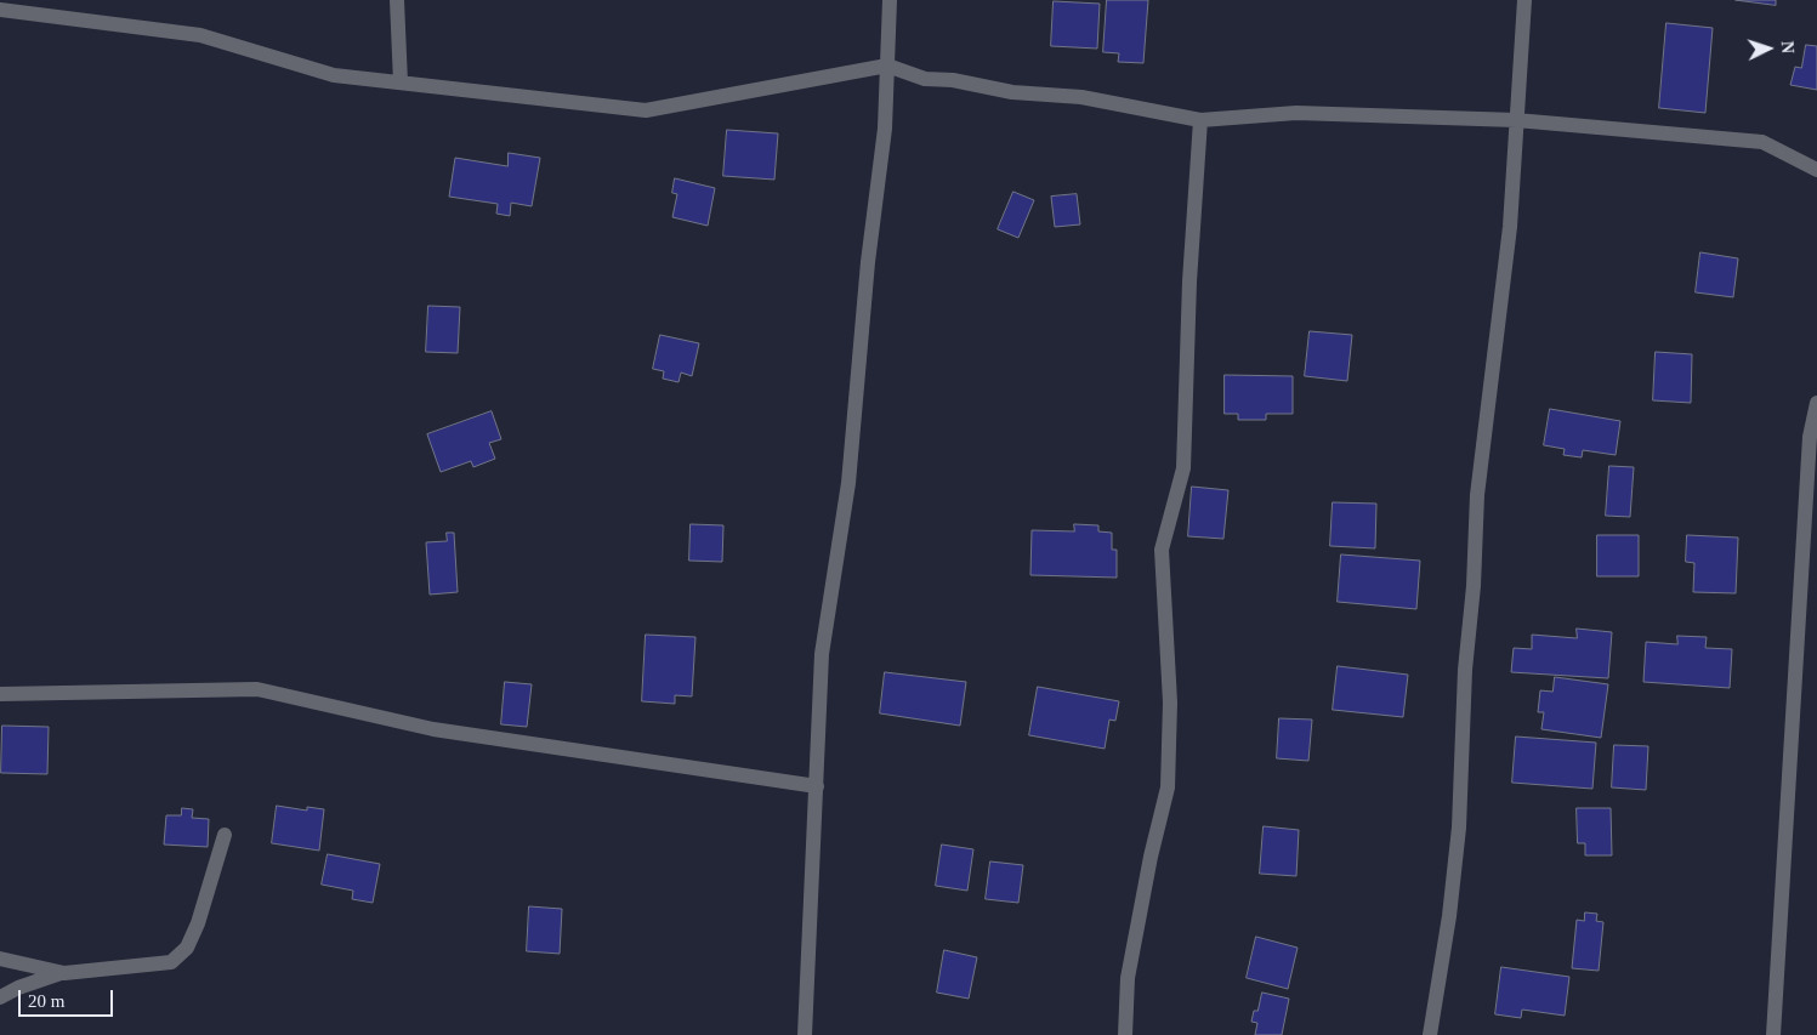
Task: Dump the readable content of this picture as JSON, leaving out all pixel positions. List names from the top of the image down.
{
  "scale_bar": "20 m",
  "north": "right"
}
